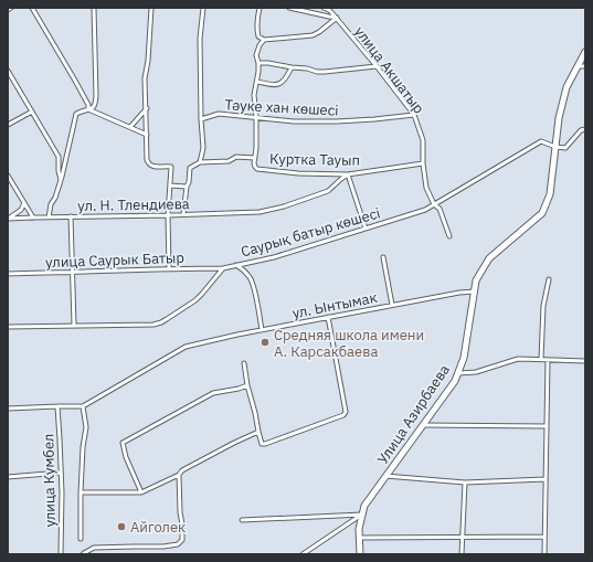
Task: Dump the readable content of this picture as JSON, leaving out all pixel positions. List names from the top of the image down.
{
  "streets": {
    "main road": ["Улица Азирбаева"],
    "street": [
      "улица Акшатыр",
      "Тәуке хан көшесі",
      "Куртка Тауып",
      "ул. Н. Тлендиева",
      "Саурық батыр көшесі",
      "улица Саурык Батыр",
      "ул. Ынтымак",
      "улица Кумбел"
    ]
  },
  "crossings": [
    ["улица Акшатыр", "Тәуке хан көшесі"],
    ["улица Акшатыр", "Куртка Тауып"],
    ["улица Акшатыр", "Саурық батыр көшесі"],
    ["Тәуке хан көшесі", "Куртка Тауып"],
    ["Куртка Тауып", "ул. Н. Тлендиева"],
    ["Саурық батыр көшесі", "улица Саурык Батыр"],
    ["Саурық батыр көшесі", "Улица Азирбаева"],
    ["ул. Ынтымак", "Улица Азирбаева"]
  ],
  "places": ["Средняя школа имени А. Карсакбаева", "Айголек"]
}
